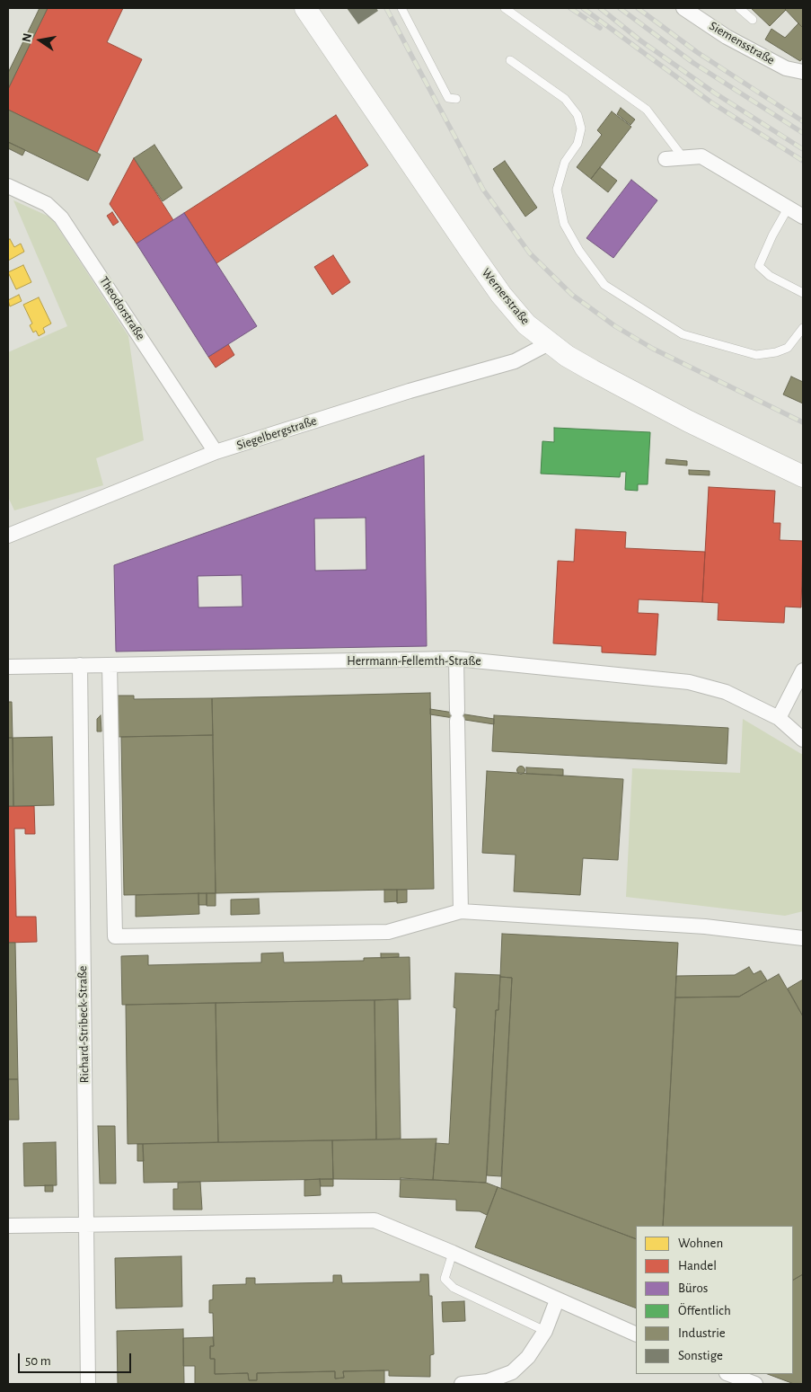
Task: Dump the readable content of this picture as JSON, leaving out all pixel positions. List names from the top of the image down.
{
  "streets": {
    "main road": ["Wernerstraße"],
    "street": [
      "Siemensstraße",
      "Theodorstraße",
      "Siegelbergstraße",
      "Herrmann-Fellemth-Straße",
      "Richard-Stribeck-Straße"
    ]
  },
  "crossings": [
    ["Wernerstraße", "Siegelbergstraße"],
    ["Theodorstraße", "Siegelbergstraße"],
    ["Herrmann-Fellemth-Straße", "Richard-Stribeck-Straße"]
  ],
  "legend": [
    "Wohnen",
    "Handel",
    "Büros",
    "Öffentlich",
    "Industrie",
    "Sonstige"
  ],
  "scale_bar": "50 m",
  "north": "left"
}
